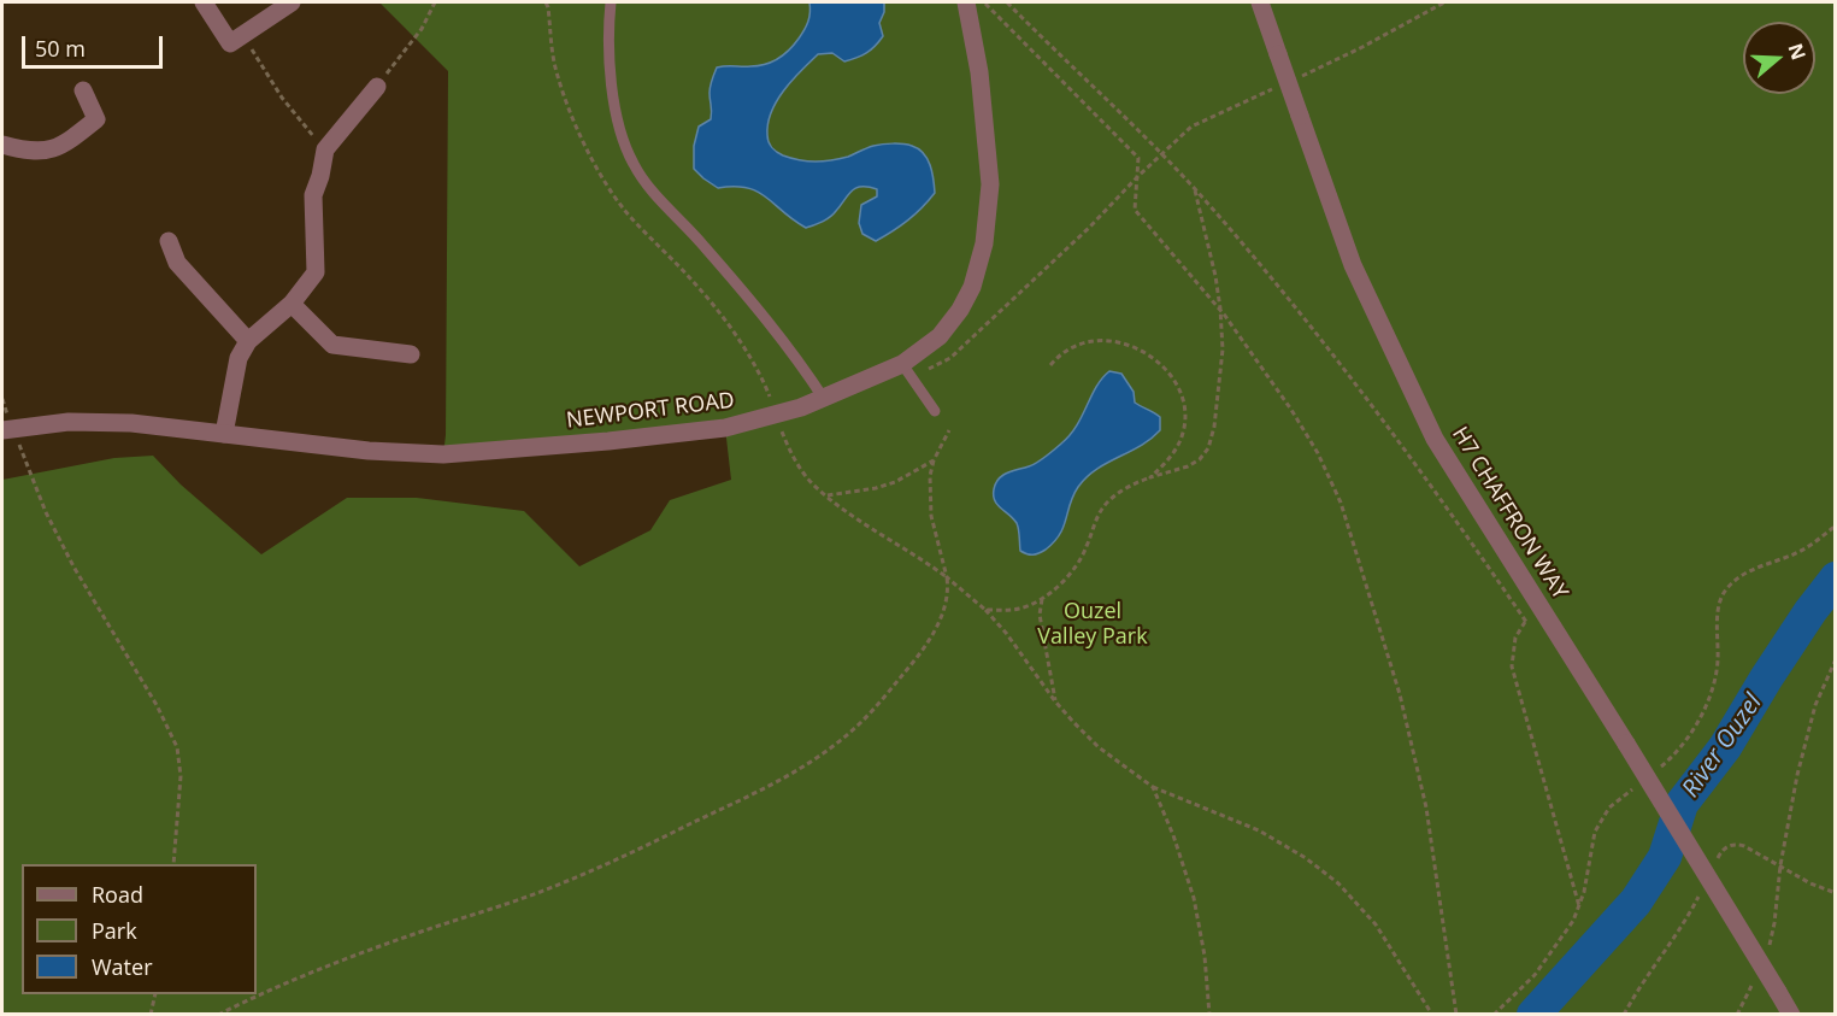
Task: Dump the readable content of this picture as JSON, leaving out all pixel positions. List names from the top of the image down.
{
  "streets": {
    "street": ["NEWPORT ROAD", "H7 CHAFFRON WAY"]
  },
  "water": ["River Ouzel"],
  "parks": ["Ouzel Valley Park"],
  "legend": ["Road", "Park", "Water"],
  "scale_bar": "50 m",
  "north": "right"
}
